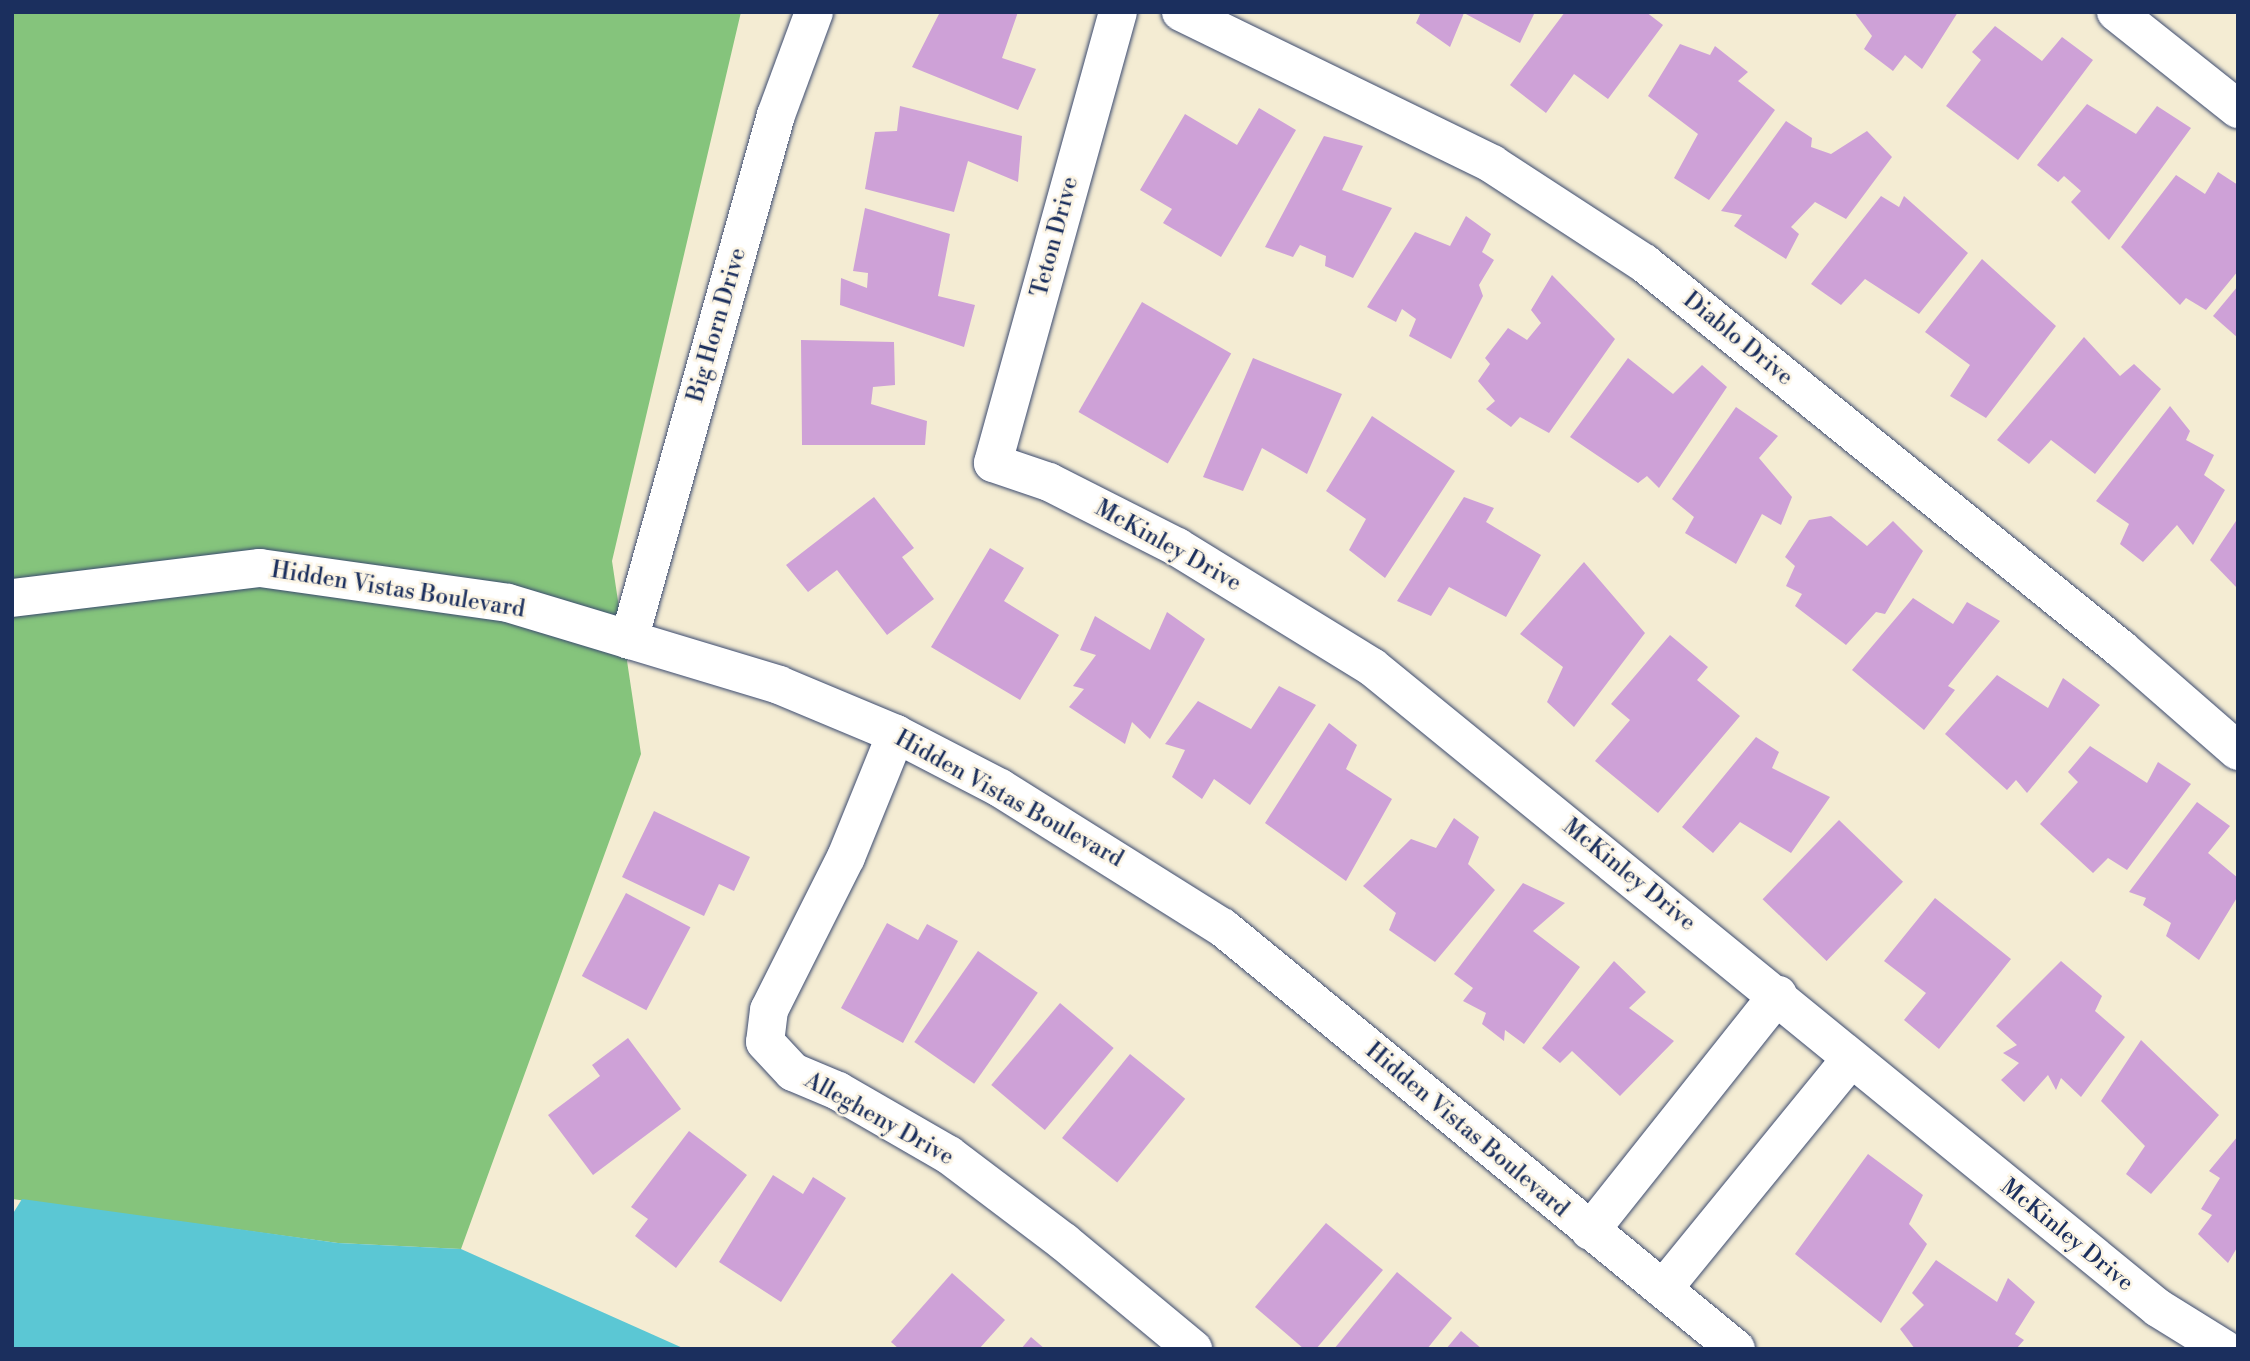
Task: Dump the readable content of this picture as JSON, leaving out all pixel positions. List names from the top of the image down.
{
  "streets": {
    "street": [
      "Teton Drive",
      "Big Horn Drive",
      "Diablo Drive",
      "McKinley Drive",
      "Hidden Vistas Boulevard",
      "Allegheny Drive"
    ]
  },
  "crossings": [
    ["Teton Drive", "McKinley Drive"],
    ["Big Horn Drive", "Hidden Vistas Boulevard"],
    ["Hidden Vistas Boulevard", "Allegheny Drive"]
  ]
}
